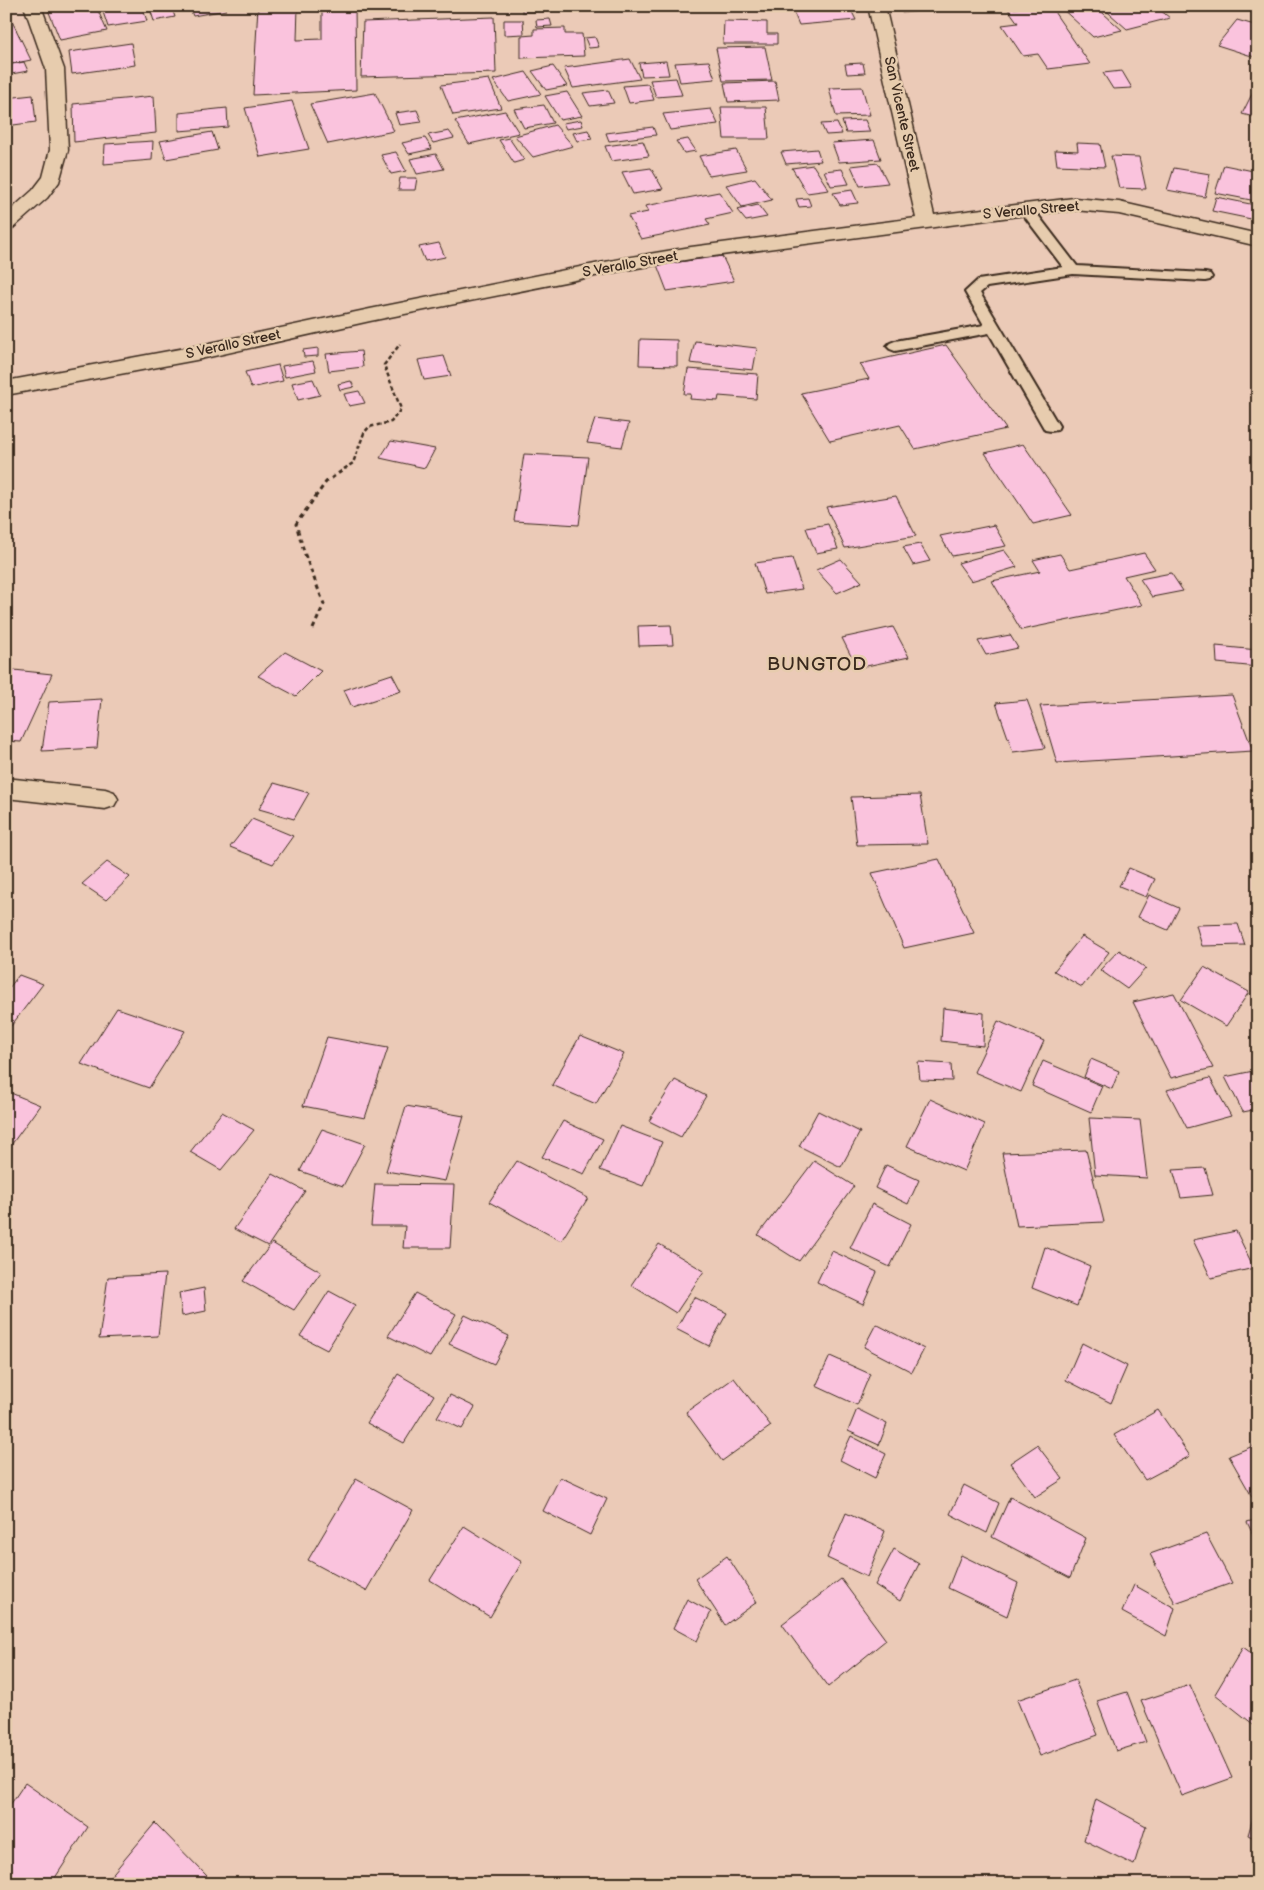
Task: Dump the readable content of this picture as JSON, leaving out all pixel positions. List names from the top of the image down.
{
  "streets": {
    "street": ["San Vicente Street", "S Verallo Street"]
  },
  "crossings": [
    ["San Vicente Street", "S Verallo Street"]
  ],
  "districts": ["BUNGTOD"]
}
